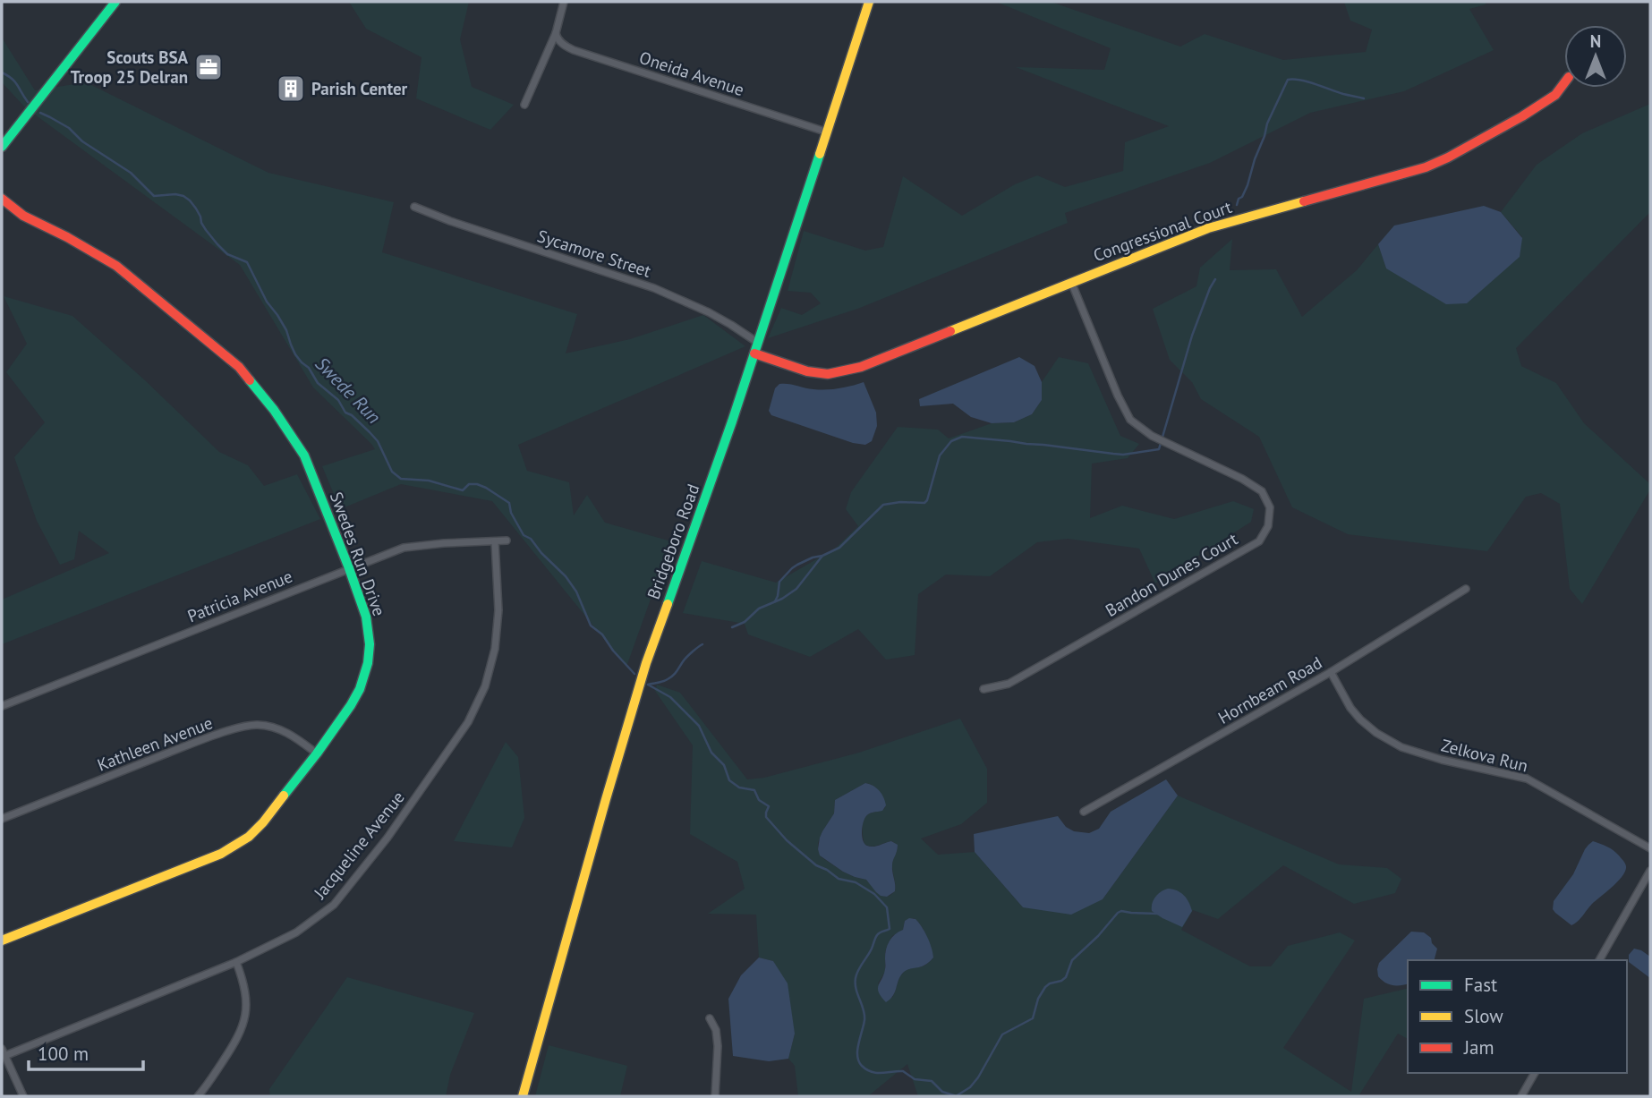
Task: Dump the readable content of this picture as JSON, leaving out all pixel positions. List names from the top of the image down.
{
  "streets": {
    "street": [
      "Oneida Avenue",
      "Congressional Court",
      "Sycamore Street",
      "Bridgeboro Road",
      "Swedes Run Drive",
      "Bandon Dunes Court",
      "Patricia Avenue",
      "Hornbeam Road",
      "Kathleen Avenue",
      "Zelkova Run",
      "Jacqueline Avenue"
    ]
  },
  "crossings": [
    ["Oneida Avenue", "Bridgeboro Road"],
    ["Congressional Court", "Bridgeboro Road"],
    ["Congressional Court", "Bandon Dunes Court"],
    ["Sycamore Street", "Bridgeboro Road"],
    ["Swedes Run Drive", "Patricia Avenue"],
    ["Swedes Run Drive", "Kathleen Avenue"],
    ["Patricia Avenue", "Jacqueline Avenue"],
    ["Hornbeam Road", "Zelkova Run"]
  ],
  "water": ["Swede Run"],
  "places": {
    "office": ["Scouts BSA Troop 25 Delran"],
    "building": ["Parish Center"]
  },
  "legend": ["Fast", "Slow", "Jam"],
  "scale_bar": "100 m",
  "north": "top"
}
